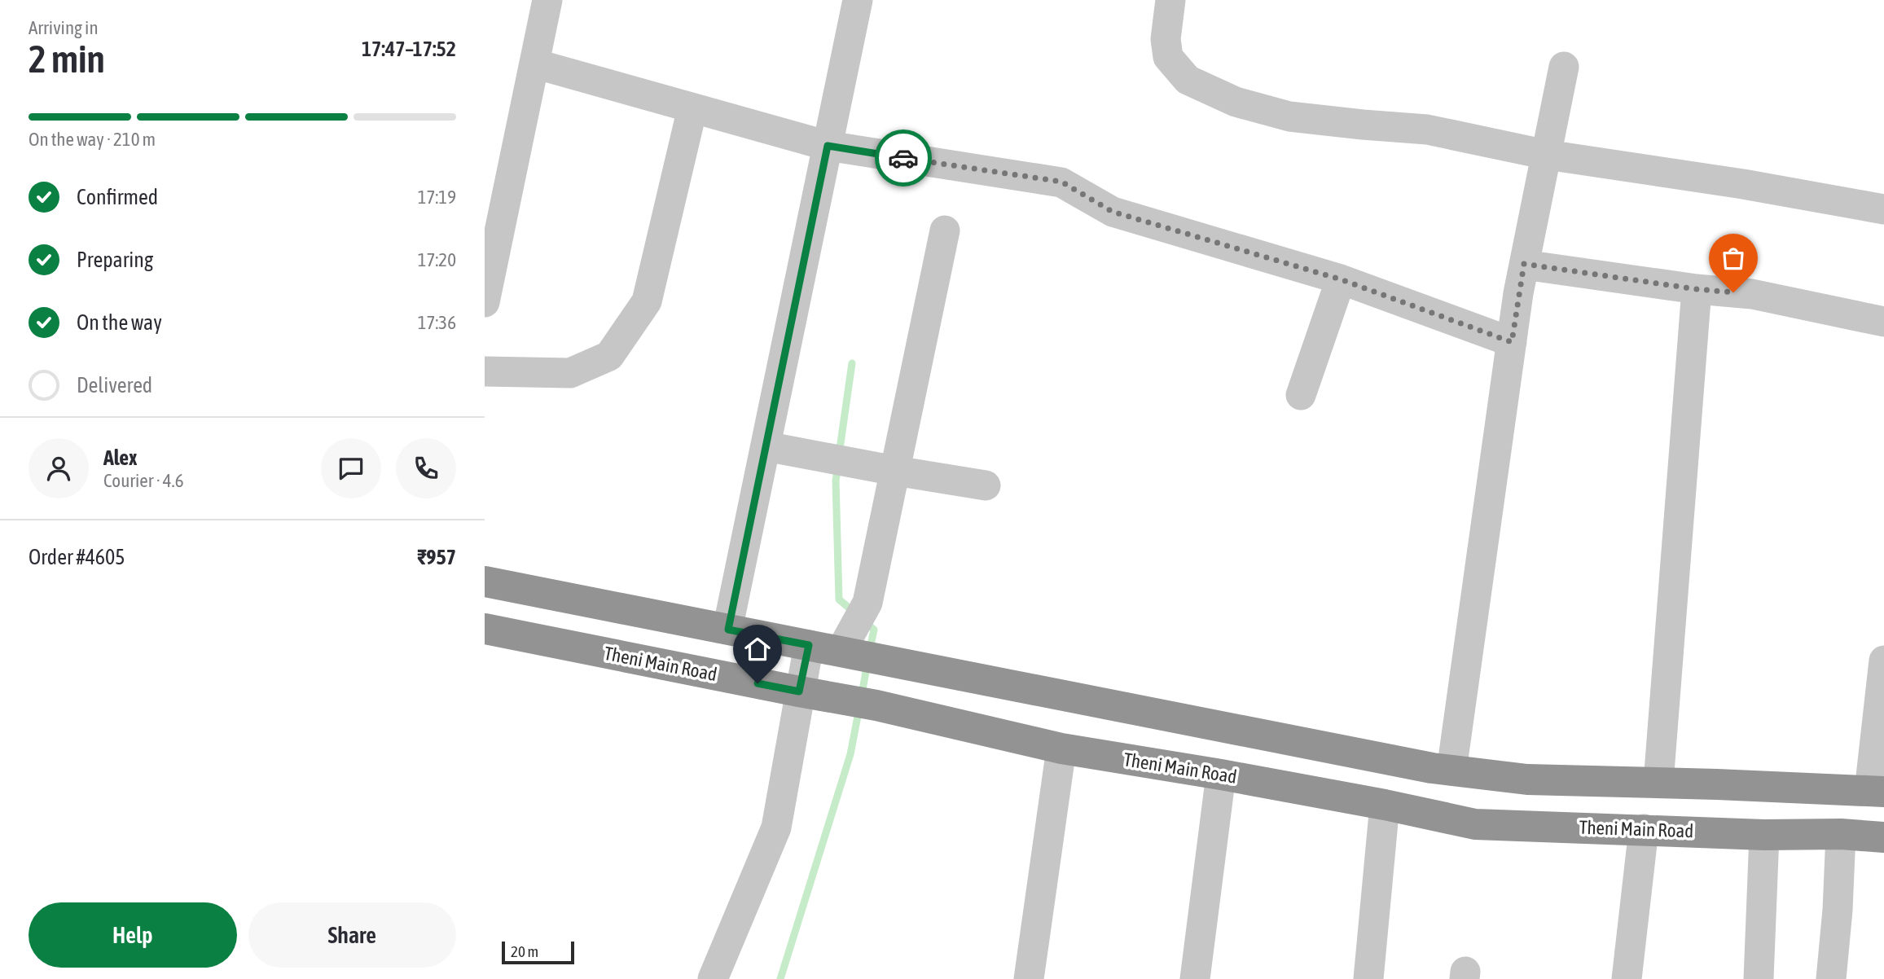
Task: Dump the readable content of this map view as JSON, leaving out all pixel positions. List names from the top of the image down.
{
  "streets": {
    "highway": ["Theni Main Road"]
  },
  "scale_bar": "20 m",
  "page": {
    "heading": ["2 min", "Arriving in", "17:47–17:52"],
    "panel": [
      "Alex",
      "Courier · 4.6",
      "Order #4605",
      "₹957"
    ],
    "bar": "On the way · 210 m",
    "list": [
      ["Confirmed", "17:19"],
      ["Preparing", "17:20"],
      ["On the way", "17:36"],
      "Delivered"
    ],
    "buttons": ["Help", "Share"],
    "scale": "20 m"
  }
}
